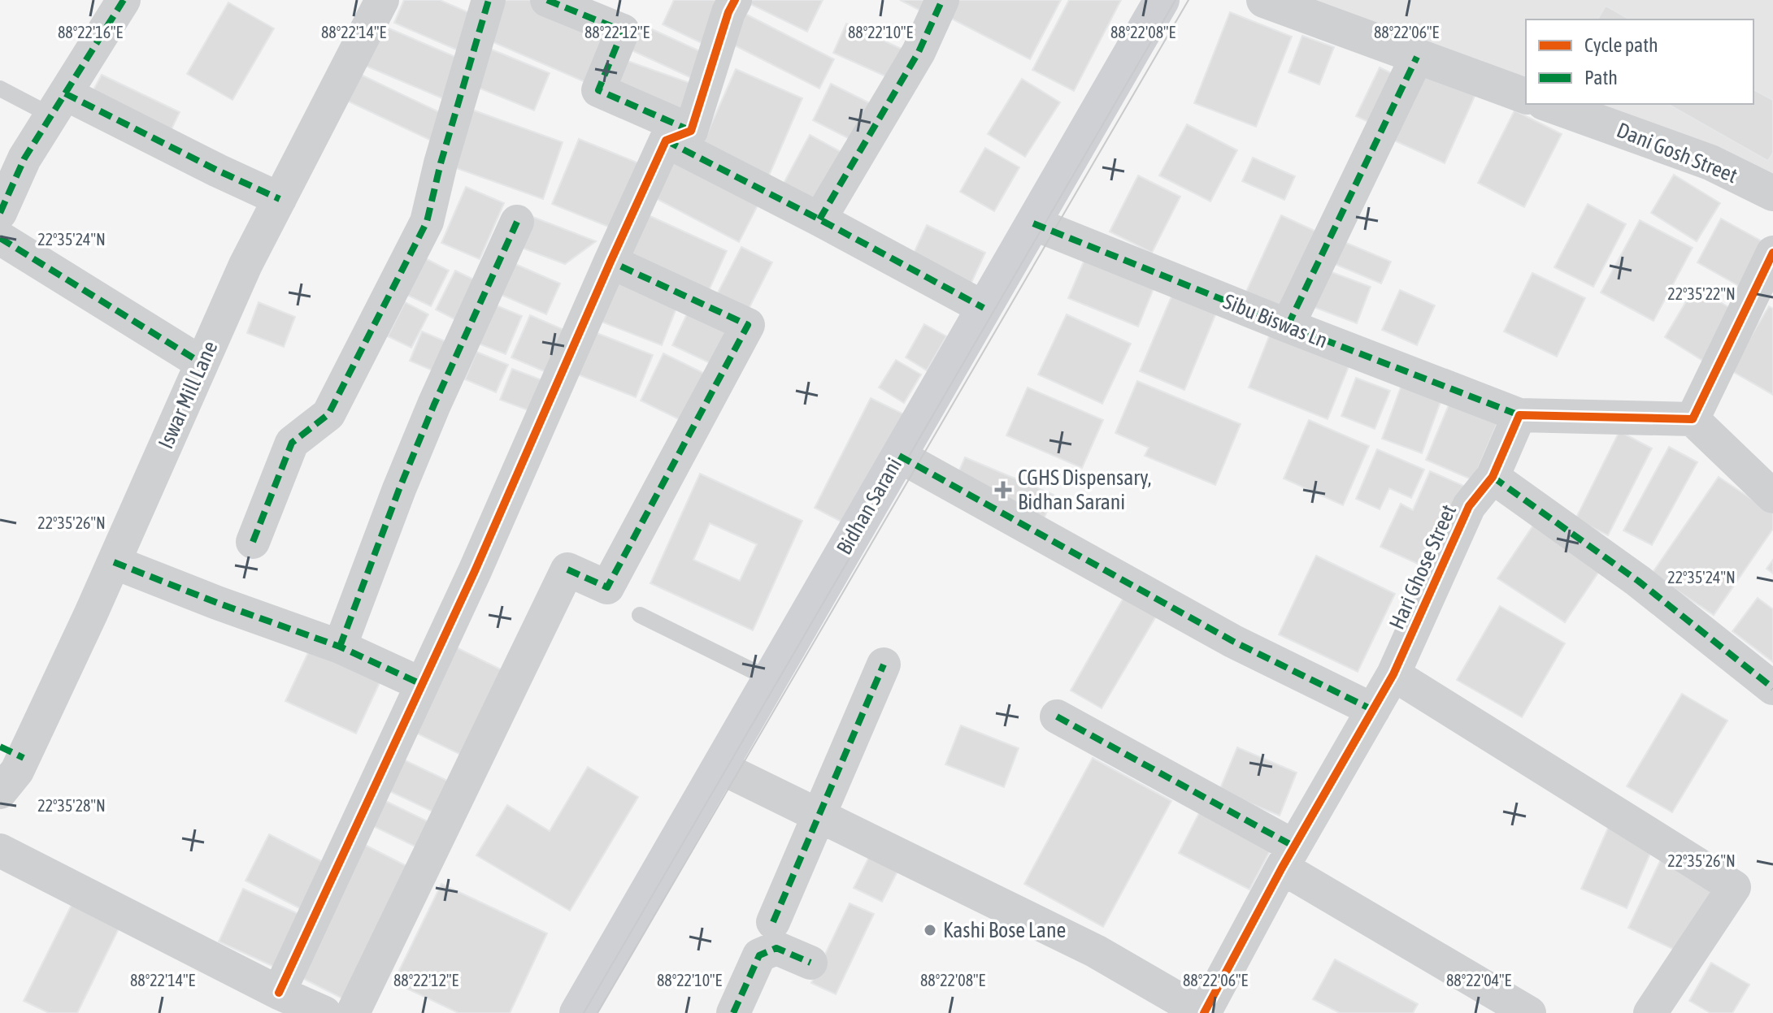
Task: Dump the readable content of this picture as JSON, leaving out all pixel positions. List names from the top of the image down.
{
  "streets": {
    "main road": ["Bidhan Sarani"],
    "street": [
      "Dani Gosh Street",
      "Sibu Biswas Ln",
      "Iswar Mill Lane",
      "Hari Ghose Street"
    ]
  },
  "crossings": [
    ["Sibu Biswas Ln", "Bidhan Sarani"],
    ["Sibu Biswas Ln", "Hari Ghose Street"]
  ],
  "places": {
    "health": ["CGHS Dispensary, Bidhan Sarani"],
    "other": ["Kashi Bose Lane"]
  },
  "legend": ["Cycle path", "Path"],
  "coordinates": [
    "88°22'16\"E",
    "88°22'14\"E",
    "88°22'12\"E",
    "88°22'10\"E",
    "88°22'08\"E",
    "88°22'06\"E",
    "22°35'24\"N",
    "22°35'22\"N",
    "22°35'26\"N",
    "22°35'28\"N",
    "88°22'04\"E"
  ]
}
